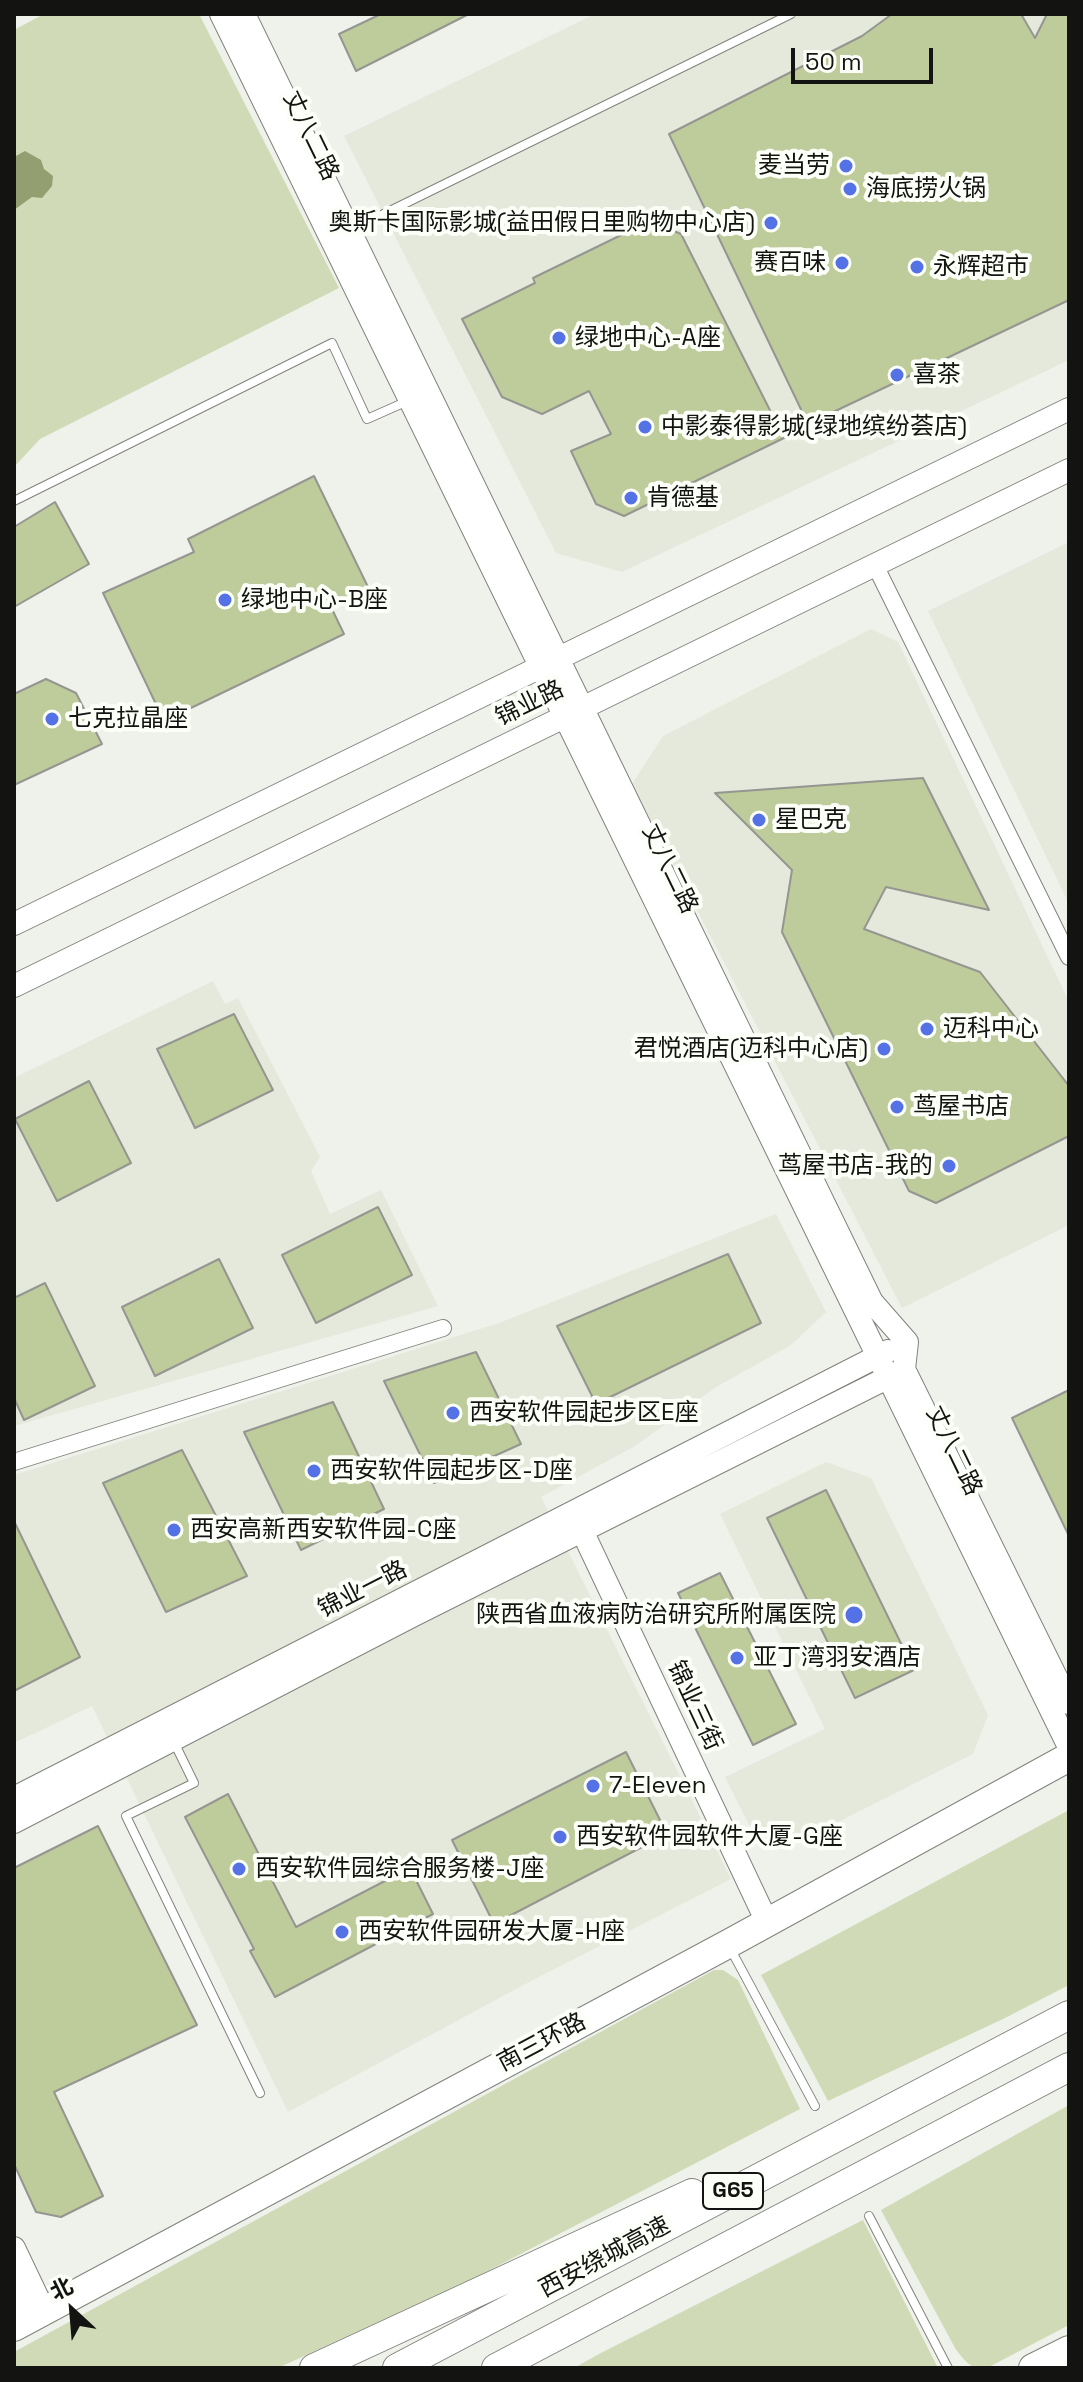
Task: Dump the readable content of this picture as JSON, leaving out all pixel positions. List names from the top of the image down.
{
  "streets": {
    "highway": ["南三环路", "G65", "西安绕城高速"],
    "street": [
      "丈八二路",
      "锦业路",
      "锦业一路",
      "锦业三街"
    ]
  },
  "crossings": [
    ["丈八二路", "锦业路"],
    ["丈八二路", "锦业一路"],
    ["锦业一路", "锦业三街"],
    ["锦业三街", "南三环路"]
  ],
  "places": [
    "麦当劳",
    "海底捞火锅",
    "奥斯卡国际影城(益田假日里购物中心店)",
    "赛百味",
    "永辉超市",
    "绿地中心-A座",
    "喜茶",
    "中影泰得影城(绿地缤纷荟店)",
    "肯德基",
    "绿地中心-B座",
    "七克拉晶座",
    "星巴克",
    "迈科中心",
    "君悦酒店(迈科中心店)",
    "茑屋书店",
    "茑屋书店-我的",
    "西安软件园起步区E座",
    "西安软件园起步区-D座",
    "西安高新西安软件园-C座",
    "陕西省血液病防治研究所附属医院",
    "亚丁湾羽安酒店",
    "7-Eleven",
    "西安软件园软件大厦-G座",
    "西安软件园综合服务楼-J座",
    "西安软件园研发大厦-H座"
  ],
  "scale_bar": "50 m",
  "north": "top left"
}
